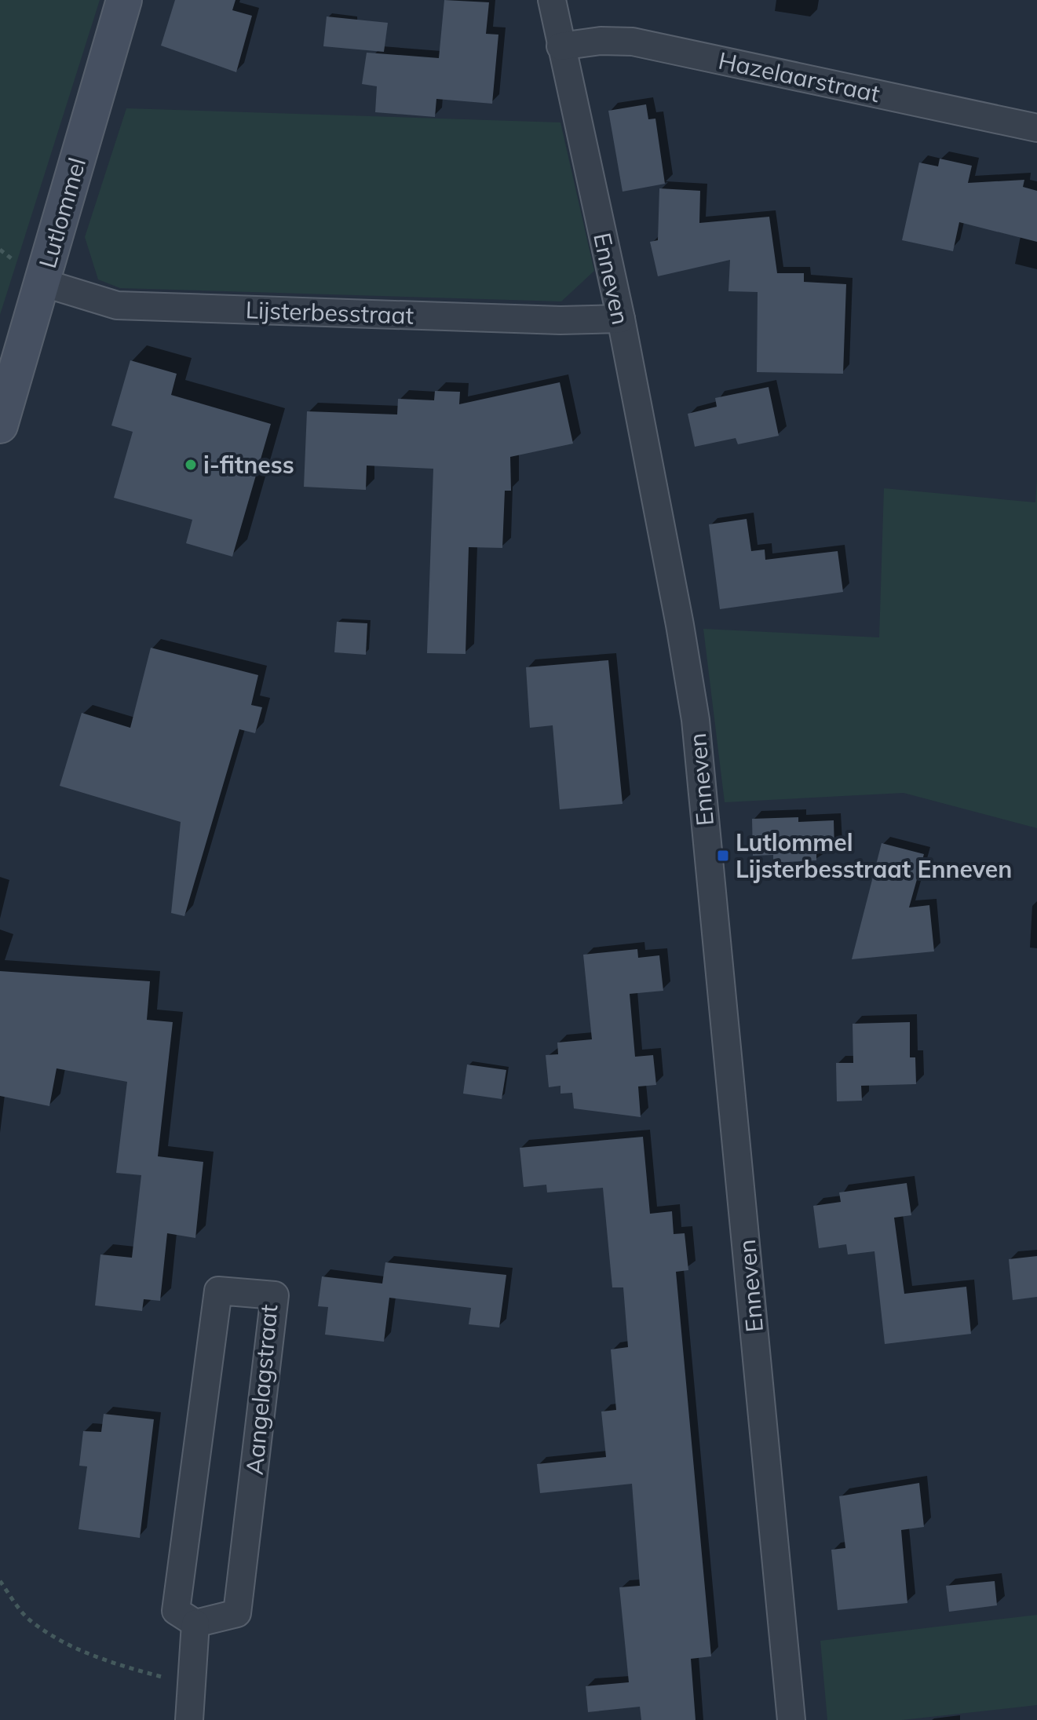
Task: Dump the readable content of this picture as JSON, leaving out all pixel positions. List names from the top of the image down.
{
  "streets": {
    "main road": ["Lutlommel"],
    "street": [
      "Hazelaarstraat",
      "Enneven",
      "Lijsterbesstraat",
      "Aangelagstraat"
    ]
  },
  "crossings": [
    ["Hazelaarstraat", "Enneven"],
    ["Lutlommel", "Lijsterbesstraat"],
    ["Enneven", "Lijsterbesstraat"]
  ],
  "places": {
    "other": ["i-fitness"],
    "transit": ["Lutlommel Lijsterbesstraat Enneven"]
  }
}
